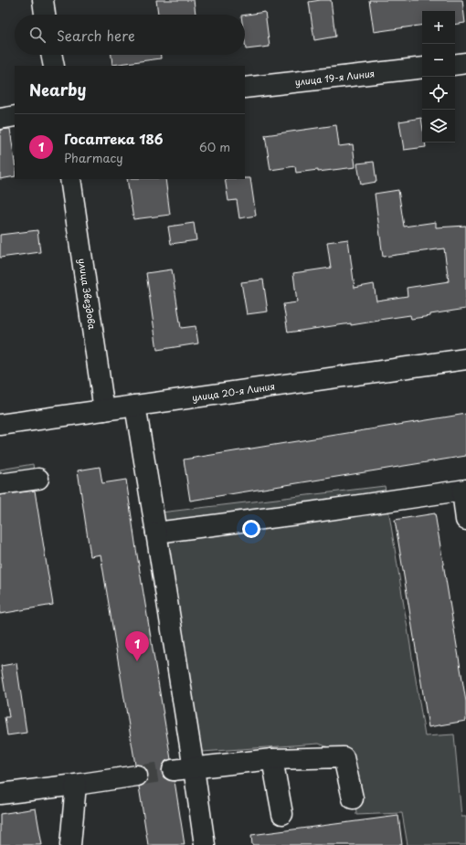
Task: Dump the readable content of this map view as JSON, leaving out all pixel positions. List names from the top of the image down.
{
  "streets": {
    "street": ["улица 19-я Линия", "улица Звездова", "улица 20-я Линия"]
  },
  "crossings": [
    ["улица Звездова", "улица 20-я Линия"]
  ],
  "page": {
    "map_buttons": ["+", "−"],
    "search": "Search here",
    "heading": "Nearby",
    "list": [
      {
        "mark": "1",
        "name": "Госаптека 186",
        "note": "Pharmacy",
        "value": "60 m"
      }
    ],
    "pins": "1"
  }
}
